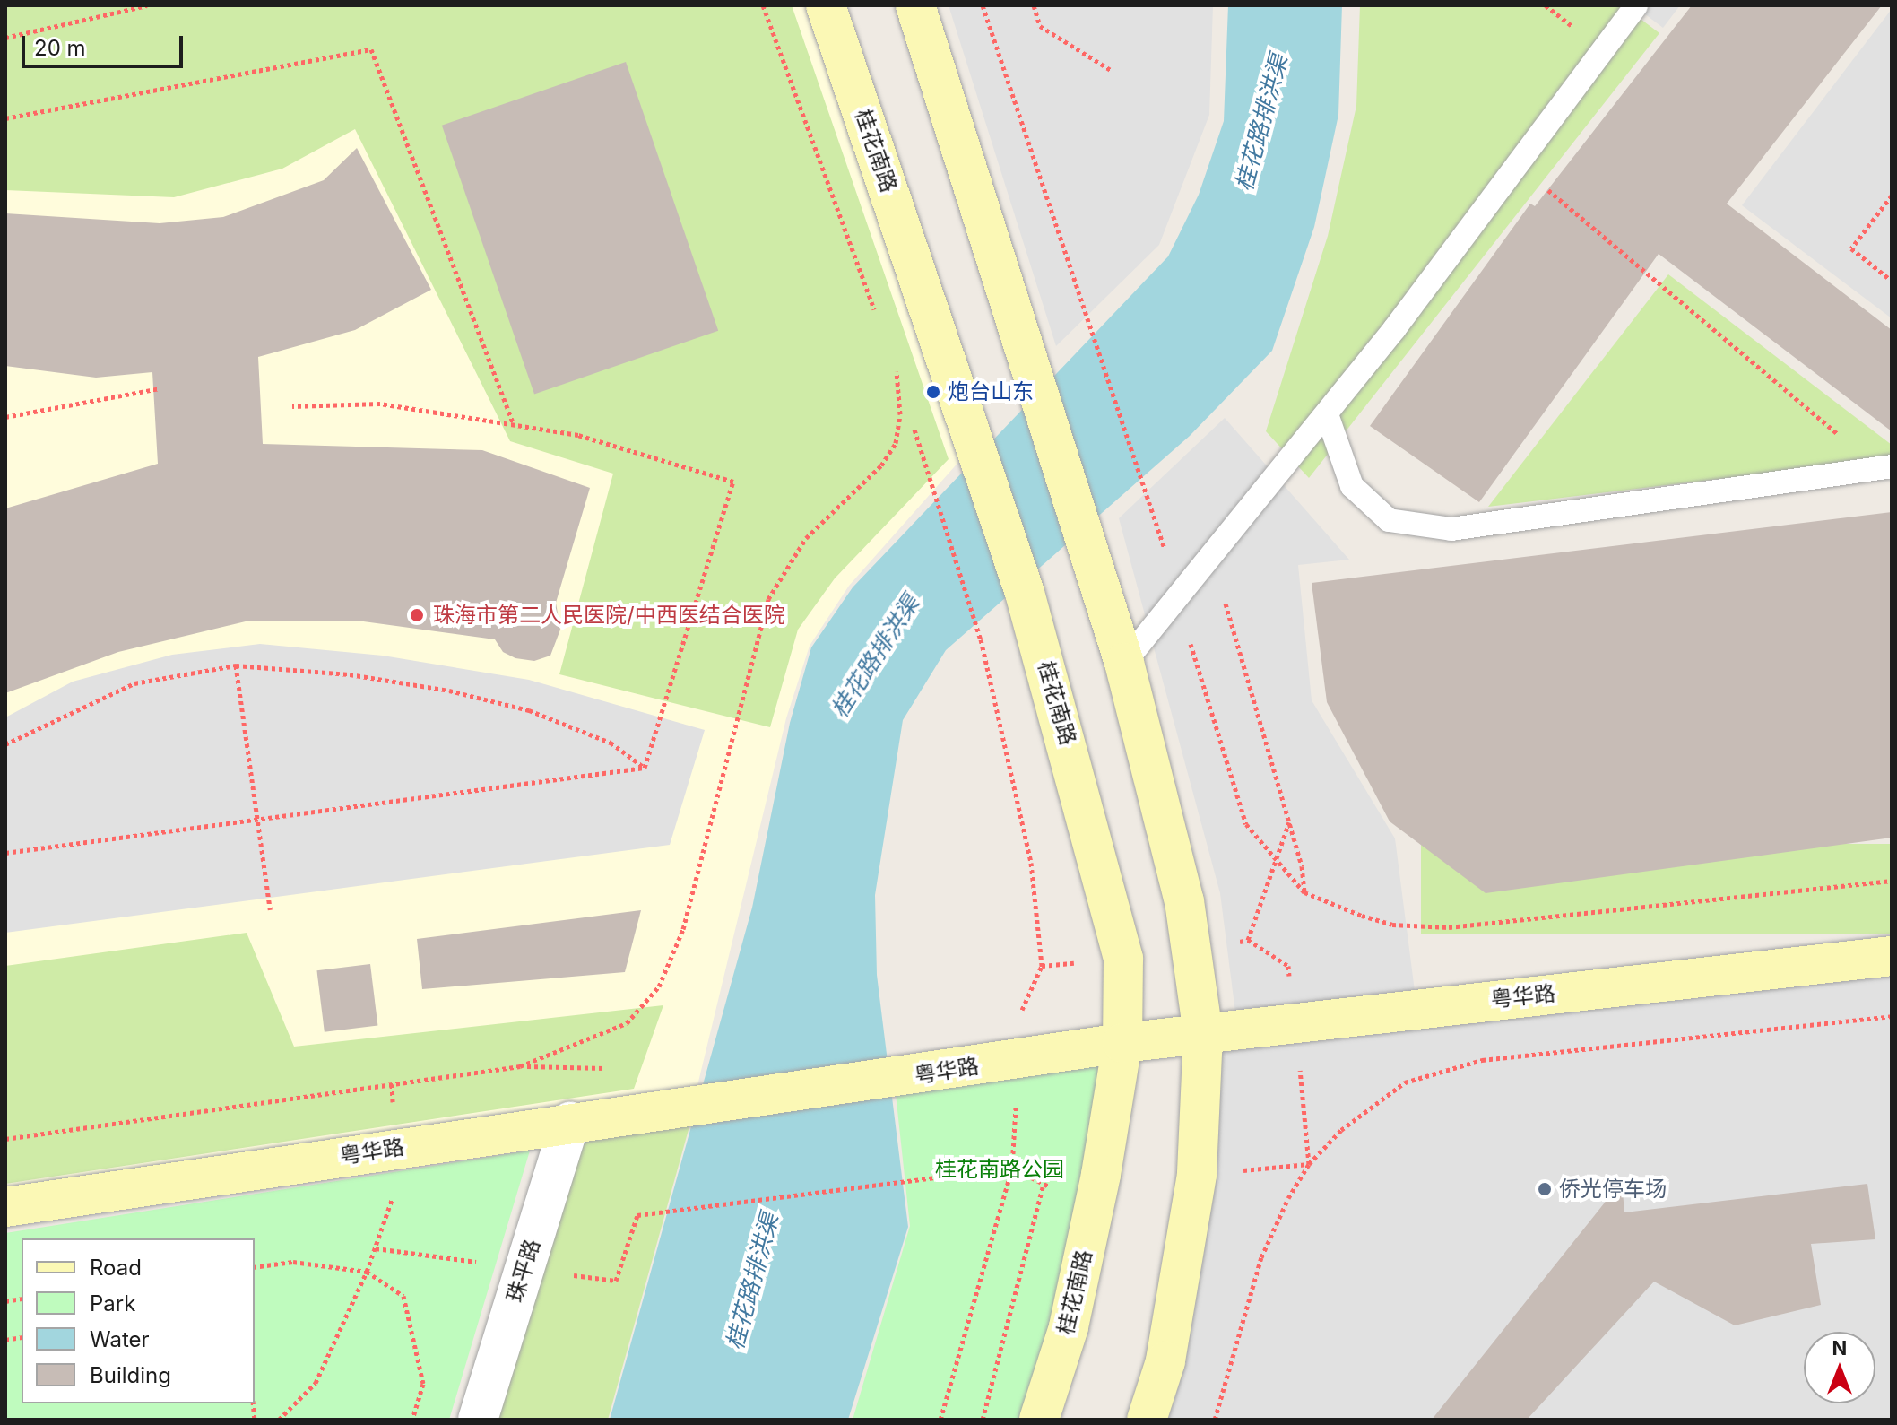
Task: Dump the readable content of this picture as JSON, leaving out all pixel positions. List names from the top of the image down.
{
  "streets": {
    "main road": ["桂花南路", "粤华路"],
    "street": ["珠平路"]
  },
  "crossings": [
    ["桂花南路", "粤华路"],
    ["粤华路", "珠平路"]
  ],
  "water": ["桂花路排洪渠"],
  "parks": ["桂花南路公园"],
  "places": ["炮台山东", "珠海市第二人民医院/中西医结合医院", "侨光停车场"],
  "legend": [
    "Road",
    "Park",
    "Water",
    "Building"
  ],
  "scale_bar": "20 m",
  "north": "top"
}
